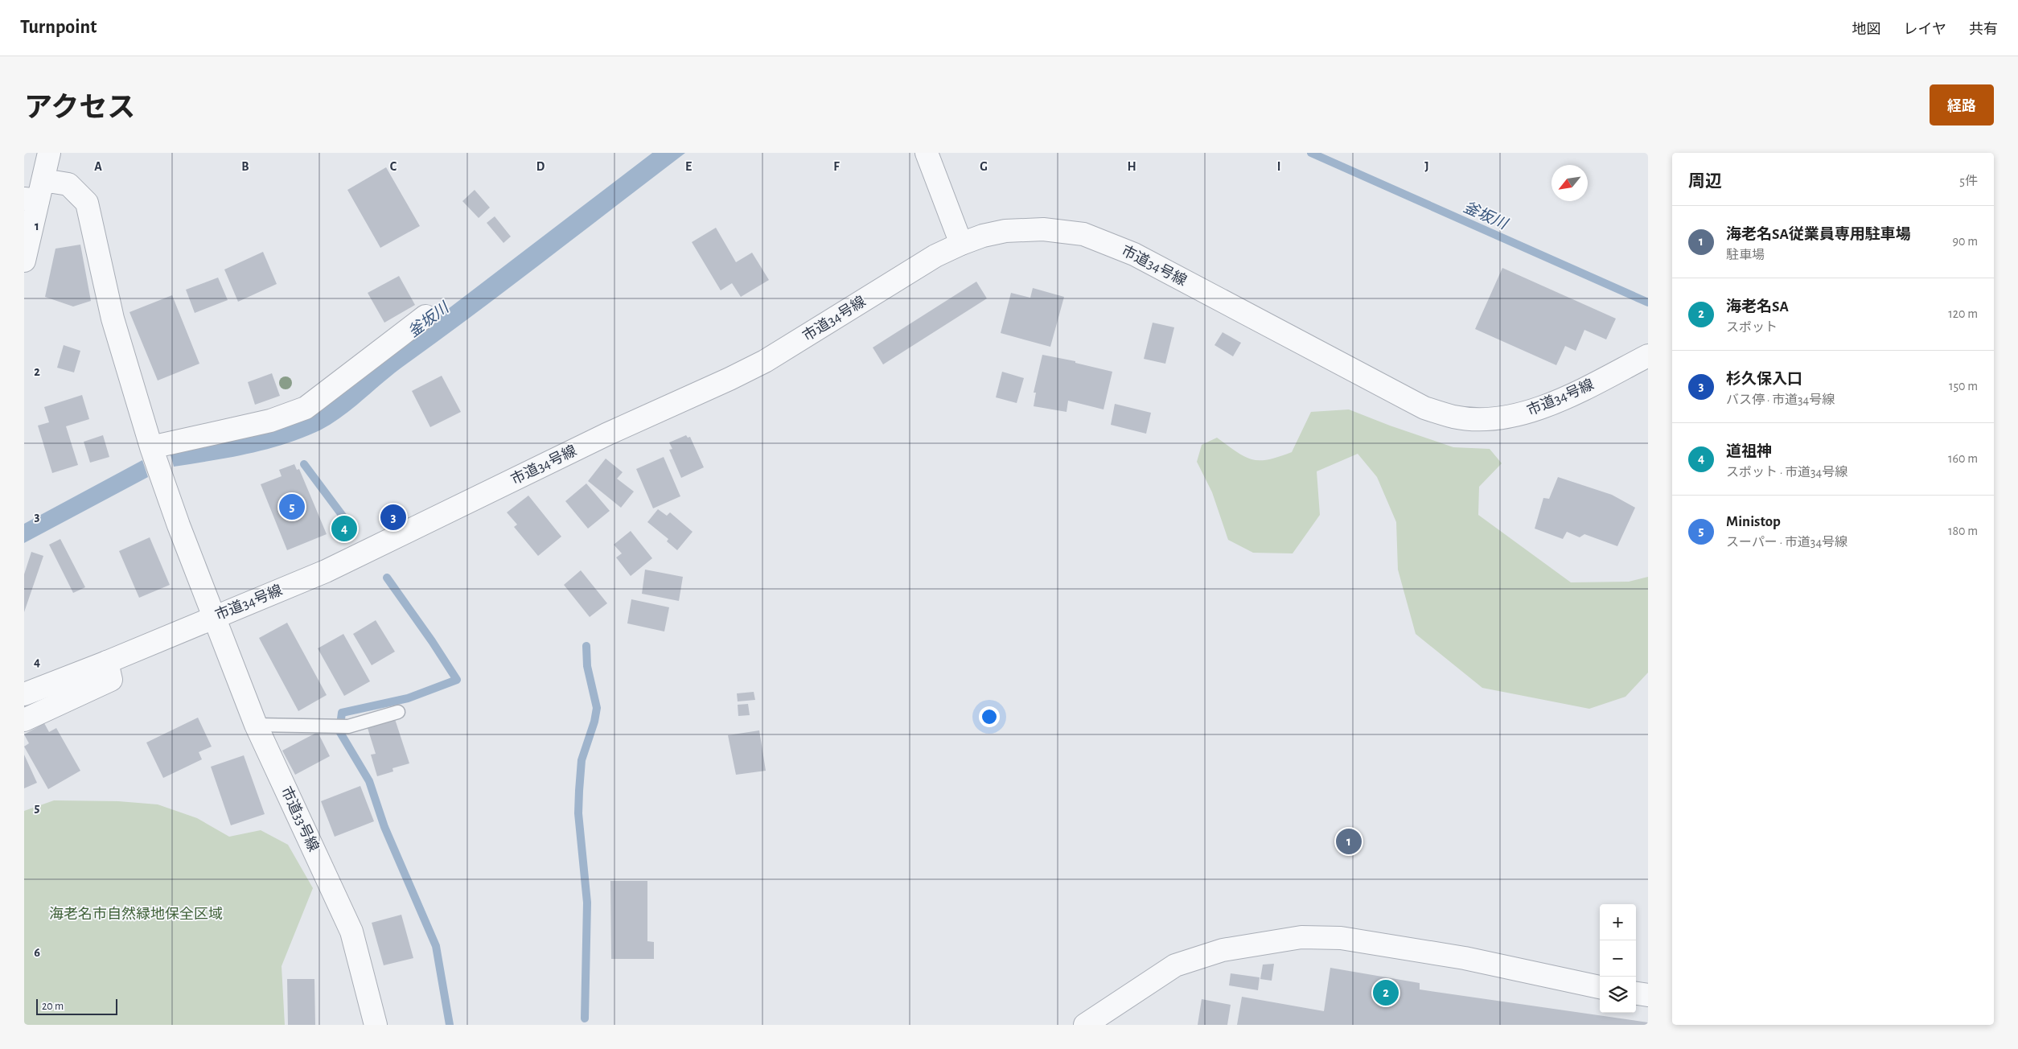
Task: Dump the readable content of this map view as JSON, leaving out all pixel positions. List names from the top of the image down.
{
  "streets": {
    "street": ["市道34号線", "市道33号線"]
  },
  "crossings": [
    ["市道34号線", "市道33号線"]
  ],
  "water": ["釜坂川"],
  "parks": ["海老名市自然緑地保全区域"],
  "scale_bar": "20 m",
  "north": "bottom left",
  "page": {
    "header": "Turnpoint",
    "nav": ["地図", "レイヤ", "共有"],
    "title": "アクセス",
    "buttons": "経路",
    "heading": ["周辺", "5件"],
    "list": [
      {
        "mark": "1",
        "name": "海老名SA従業員専用駐車場",
        "note": "駐車場",
        "value": "90 m"
      },
      {
        "mark": "2",
        "name": "海老名SA",
        "note": "スポット",
        "value": "120 m"
      },
      {
        "mark": "3",
        "name": "杉久保入口",
        "note": "バス停 · 市道34号線",
        "value": "150 m"
      },
      {
        "mark": "4",
        "name": "道祖神",
        "note": "スポット · 市道34号線",
        "value": "160 m"
      },
      {
        "mark": "5",
        "name": "Ministop",
        "note": "スーパー · 市道34号線",
        "value": "180 m"
      }
    ],
    "pins": [
      "5",
      "3",
      "4",
      "1",
      "2"
    ],
    "map_buttons": ["+", "−"],
    "scale": "20 m"
  },
  "grid": {
    "columns": [
      "A",
      "B",
      "C",
      "D",
      "E",
      "F",
      "G",
      "H",
      "I",
      "J"
    ],
    "rows": [
      "1",
      "2",
      "3",
      "4",
      "5",
      "6"
    ]
  }
}
